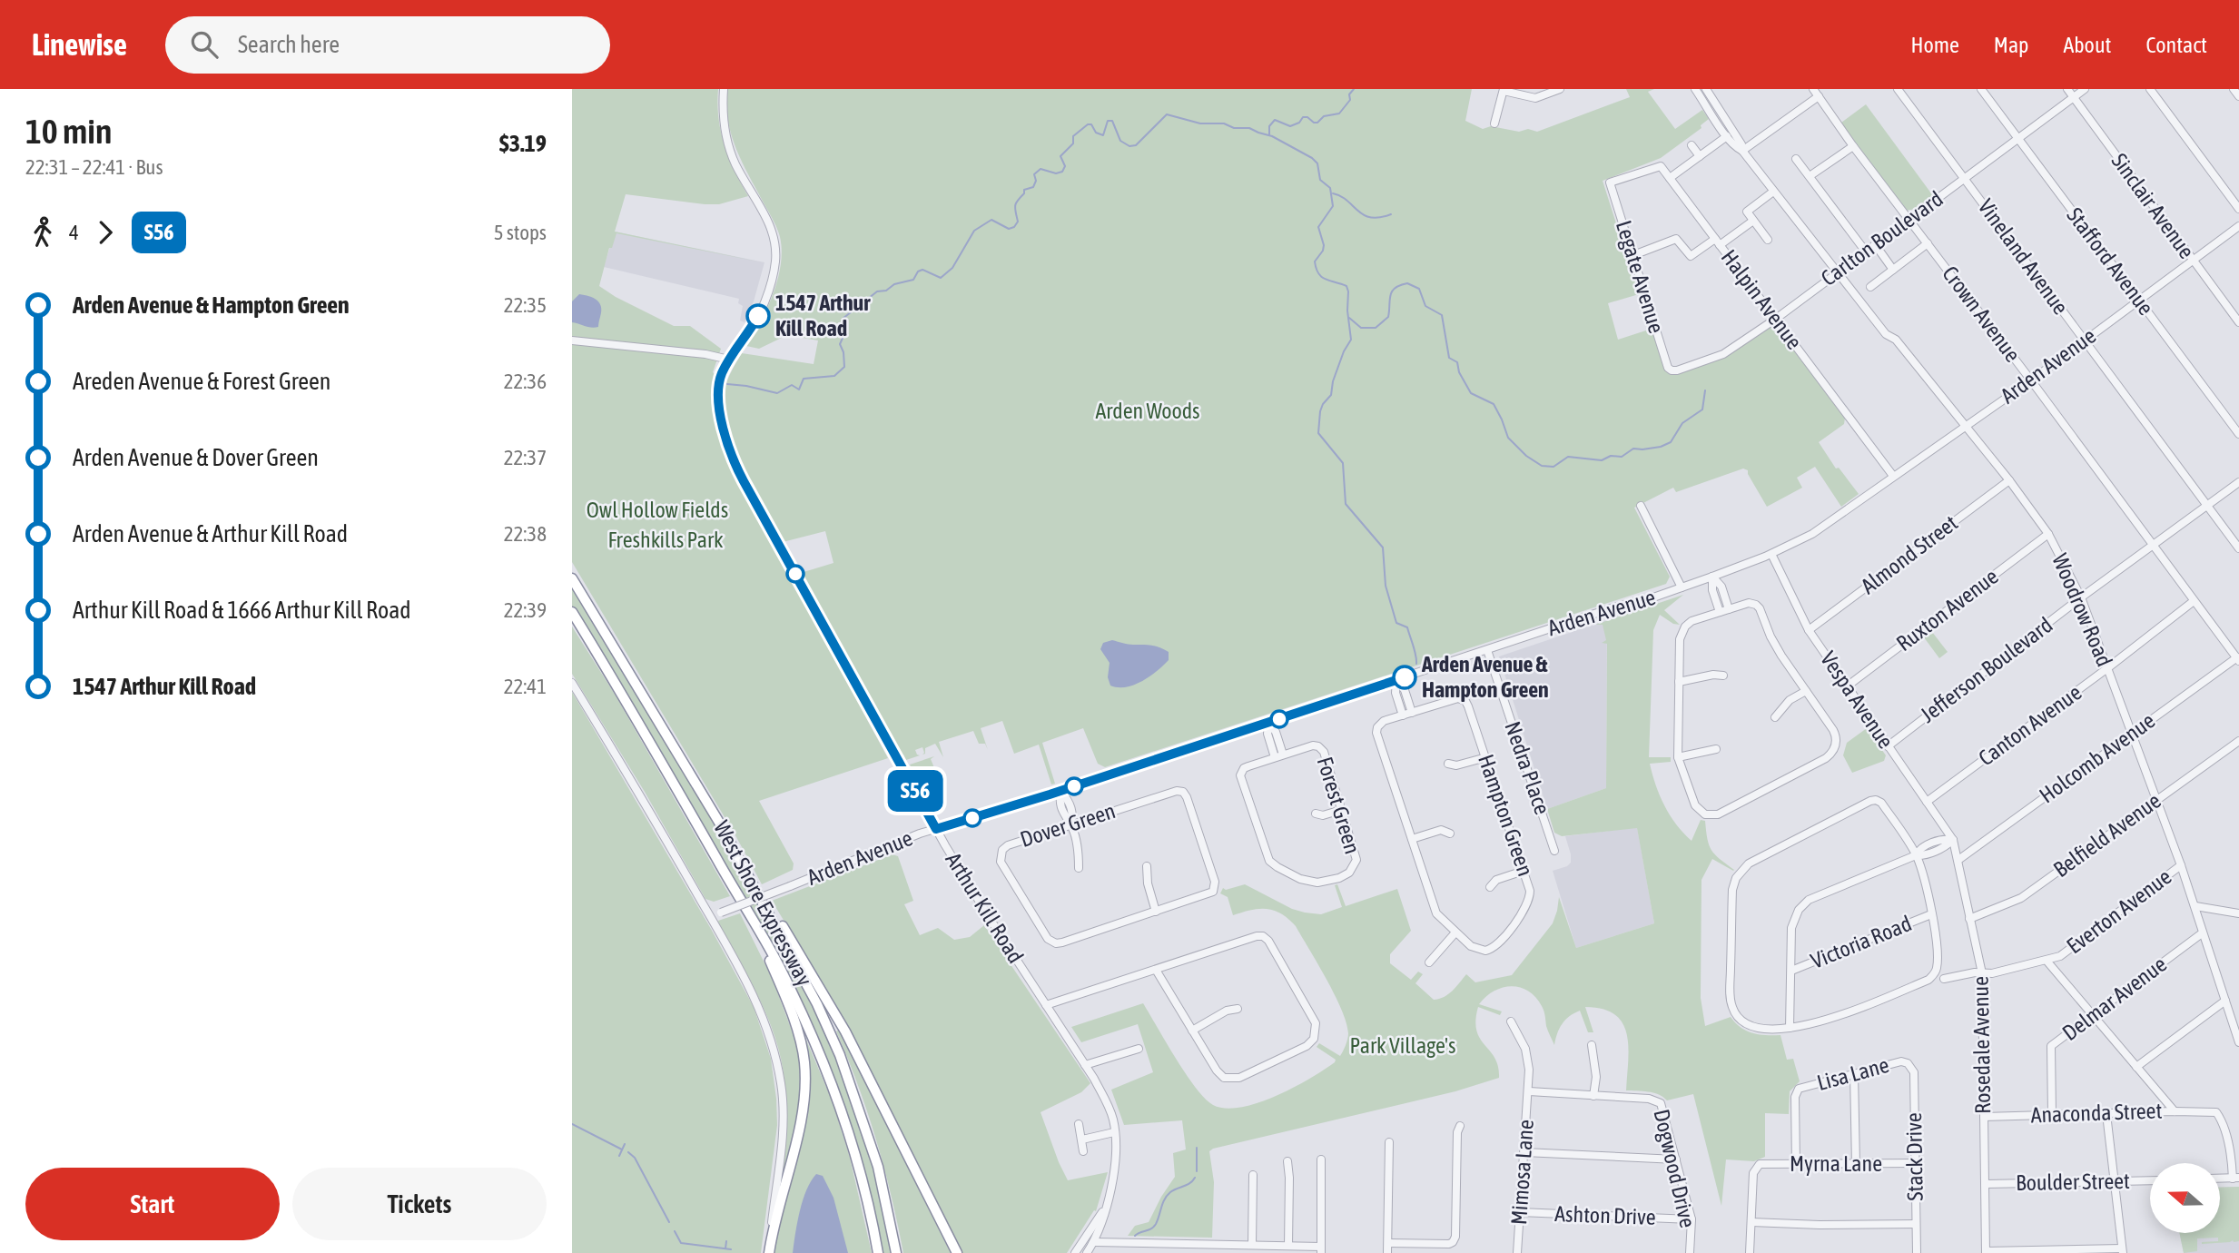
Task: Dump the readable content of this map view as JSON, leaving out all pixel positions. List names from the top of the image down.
{
  "streets": {
    "highway": ["West Shore Expressway"],
    "street": [
      "Sinclair Avenue",
      "Carlton Boulevard",
      "Vineland Avenue",
      "Stafford Avenue",
      "Legate Avenue",
      "Halpin Avenue",
      "Crown Avenue",
      "Arden Avenue",
      "Almond Street",
      "Ruxton Avenue",
      "Woodrow Road",
      "Jefferson Boulevard",
      "Vespa Avenue",
      "Canton Avenue",
      "Holcomb Avenue",
      "Nedra Place",
      "Forest Green",
      "Hampton Green",
      "Dover Green",
      "Belfield Avenue",
      "Arthur Kill Road",
      "Everton Avenue",
      "Victoria Road",
      "Delmar Avenue",
      "Rosedale Avenue",
      "Lisa Lane",
      "Anaconda Street",
      "Stack Drive",
      "Myrna Lane",
      "Dogwood Drive",
      "Mimosa Lane",
      "Boulder Street",
      "Ashton Drive"
    ]
  },
  "crossings": [
    ["Sinclair Avenue", "Carlton Boulevard"],
    ["Sinclair Avenue", "Arden Avenue"],
    ["Carlton Boulevard", "Vineland Avenue"],
    ["Carlton Boulevard", "Stafford Avenue"],
    ["Carlton Boulevard", "Legate Avenue"],
    ["Carlton Boulevard", "Halpin Avenue"],
    ["Carlton Boulevard", "Crown Avenue"],
    ["Carlton Boulevard", "Woodrow Road"],
    ["Vineland Avenue", "Arden Avenue"],
    ["Vineland Avenue", "Jefferson Boulevard"],
    ["Stafford Avenue", "Arden Avenue"],
    ["Legate Avenue", "Halpin Avenue"],
    ["Halpin Avenue", "Arden Avenue"],
    ["Crown Avenue", "Arden Avenue"],
    ["Crown Avenue", "Jefferson Boulevard"],
    ["Crown Avenue", "Canton Avenue"],
    ["Crown Avenue", "Holcomb Avenue"],
    ["Arden Avenue", "Woodrow Road"],
    ["Arden Avenue", "Vespa Avenue"],
    ["Arden Avenue", "Nedra Place"],
    ["Arden Avenue", "Forest Green"],
    ["Arden Avenue", "Arthur Kill Road"],
    ["Almond Street", "Woodrow Road"],
    ["Almond Street", "Vespa Avenue"],
    ["Ruxton Avenue", "Woodrow Road"],
    ["Ruxton Avenue", "Vespa Avenue"],
    ["Woodrow Road", "Jefferson Boulevard"],
    ["Woodrow Road", "Canton Avenue"],
    ["Woodrow Road", "Holcomb Avenue"],
    ["Woodrow Road", "Belfield Avenue"],
    ["Woodrow Road", "Everton Avenue"],
    ["Woodrow Road", "Delmar Avenue"],
    ["Jefferson Boulevard", "Vespa Avenue"],
    ["Vespa Avenue", "Canton Avenue"],
    ["Vespa Avenue", "Rosedale Avenue"],
    ["Holcomb Avenue", "Rosedale Avenue"],
    ["Belfield Avenue", "Rosedale Avenue"],
    ["Everton Avenue", "Rosedale Avenue"],
    ["Delmar Avenue", "Anaconda Street"],
    ["Rosedale Avenue", "Anaconda Street"],
    ["Rosedale Avenue", "Boulder Street"],
    ["Lisa Lane", "Stack Drive"],
    ["Lisa Lane", "Myrna Lane"],
    ["Stack Drive", "Myrna Lane"],
    ["Dogwood Drive", "Mimosa Lane"],
    ["Dogwood Drive", "Ashton Drive"],
    ["Mimosa Lane", "Ashton Drive"]
  ],
  "parks": [
    "Arden Woods",
    "Owl Hollow Fields",
    "Freshkills Park",
    "Park Village's"
  ],
  "places": ["1547 Arthur Kill Road", "Arden Avenue & Hampton Green"],
  "lines": ["bus line S56"],
  "north": "left",
  "page": {
    "header": "Linewise",
    "search": "Search here",
    "nav": [
      "Home",
      "Map",
      "About",
      "Contact"
    ],
    "heading": ["10 min", "22:31 – 22:41 · Bus", "$3.19"],
    "on_map": "S56",
    "legs": ["4", "S56", "5 stops"],
    "list": [
      {
        "name": "Arden Avenue & Hampton Green",
        "value": "22:35"
      },
      {
        "name": "Areden Avenue & Forest Green",
        "value": "22:36"
      },
      {
        "name": "Arden Avenue & Dover Green",
        "value": "22:37"
      },
      {
        "name": "Arden Avenue & Arthur Kill Road",
        "value": "22:38"
      },
      {
        "name": "Arthur Kill Road & 1666 Arthur Kill Road",
        "value": "22:39"
      },
      {
        "name": "1547 Arthur Kill Road",
        "value": "22:41"
      }
    ],
    "buttons": ["Start", "Tickets"]
  }
}
